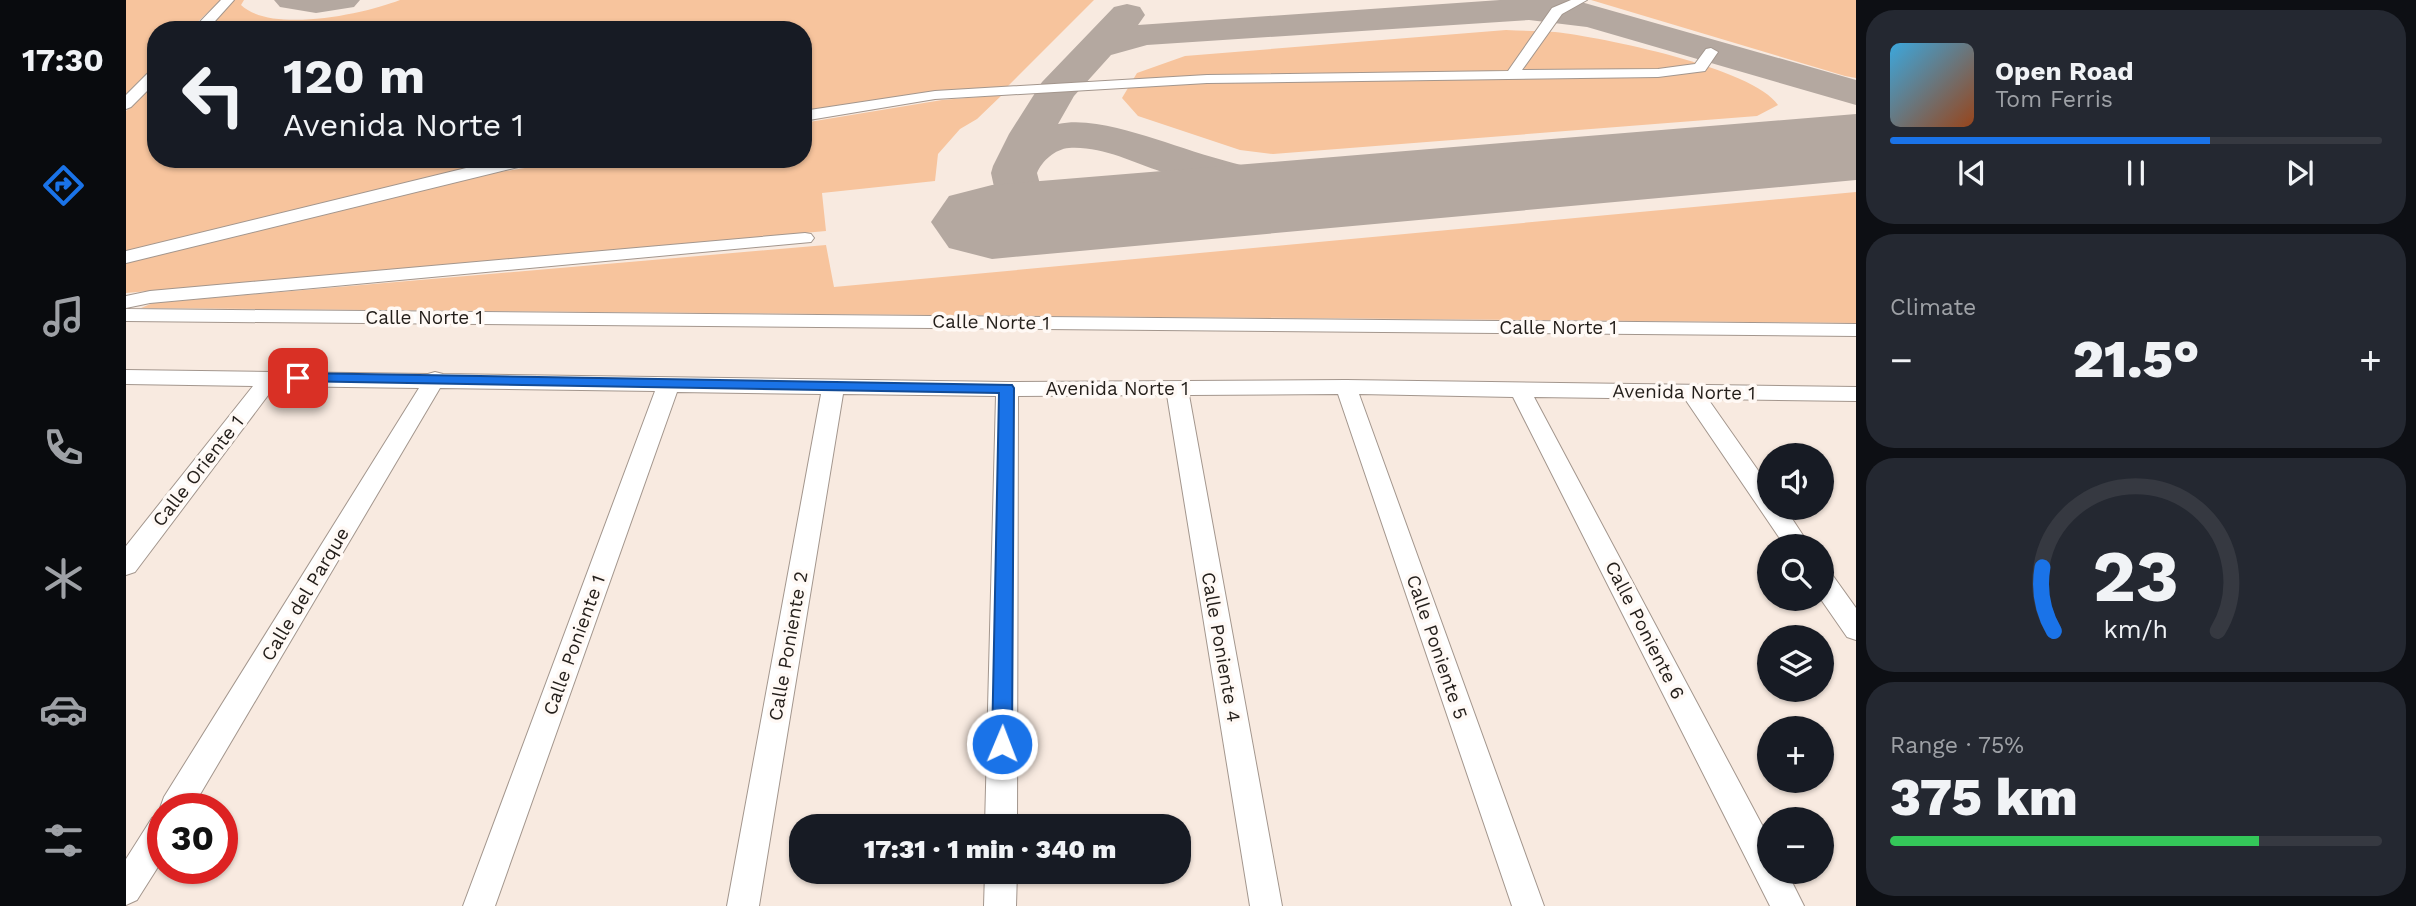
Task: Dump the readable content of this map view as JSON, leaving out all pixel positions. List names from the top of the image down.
{
  "streets": {
    "street": [
      "Calle Norte 1",
      "Avenida Norte 1",
      "Calle Oriente 1",
      "Calle del Parque",
      "Calle Poniente 6",
      "Calle Poniente 1",
      "Calle Poniente 2",
      "Calle Poniente 4",
      "Calle Poniente 5"
    ]
  },
  "crossings": [
    ["Avenida Norte 1", "Calle Oriente 1"],
    ["Avenida Norte 1", "Calle del Parque"],
    ["Avenida Norte 1", "Calle Poniente 6"],
    ["Avenida Norte 1", "Calle Poniente 1"],
    ["Avenida Norte 1", "Calle Poniente 2"],
    ["Avenida Norte 1", "Calle Poniente 4"],
    ["Avenida Norte 1", "Calle Poniente 5"]
  ],
  "page": {
    "tabs": "17:30",
    "turn": ["120 m", "Avenida Norte 1"],
    "song": ["Open Road", "Tom Ferris"],
    "tile": [
      "Climate",
      ["Range · 75%", "375 km"]
    ],
    "heat": ["−", "21.5°", "+"],
    "map_buttons": ["+", "−"],
    "limit": "30",
    "trip": "17:31 · 1 min · 340 m",
    "gauge": ["23", "km/h"]
  }
}
